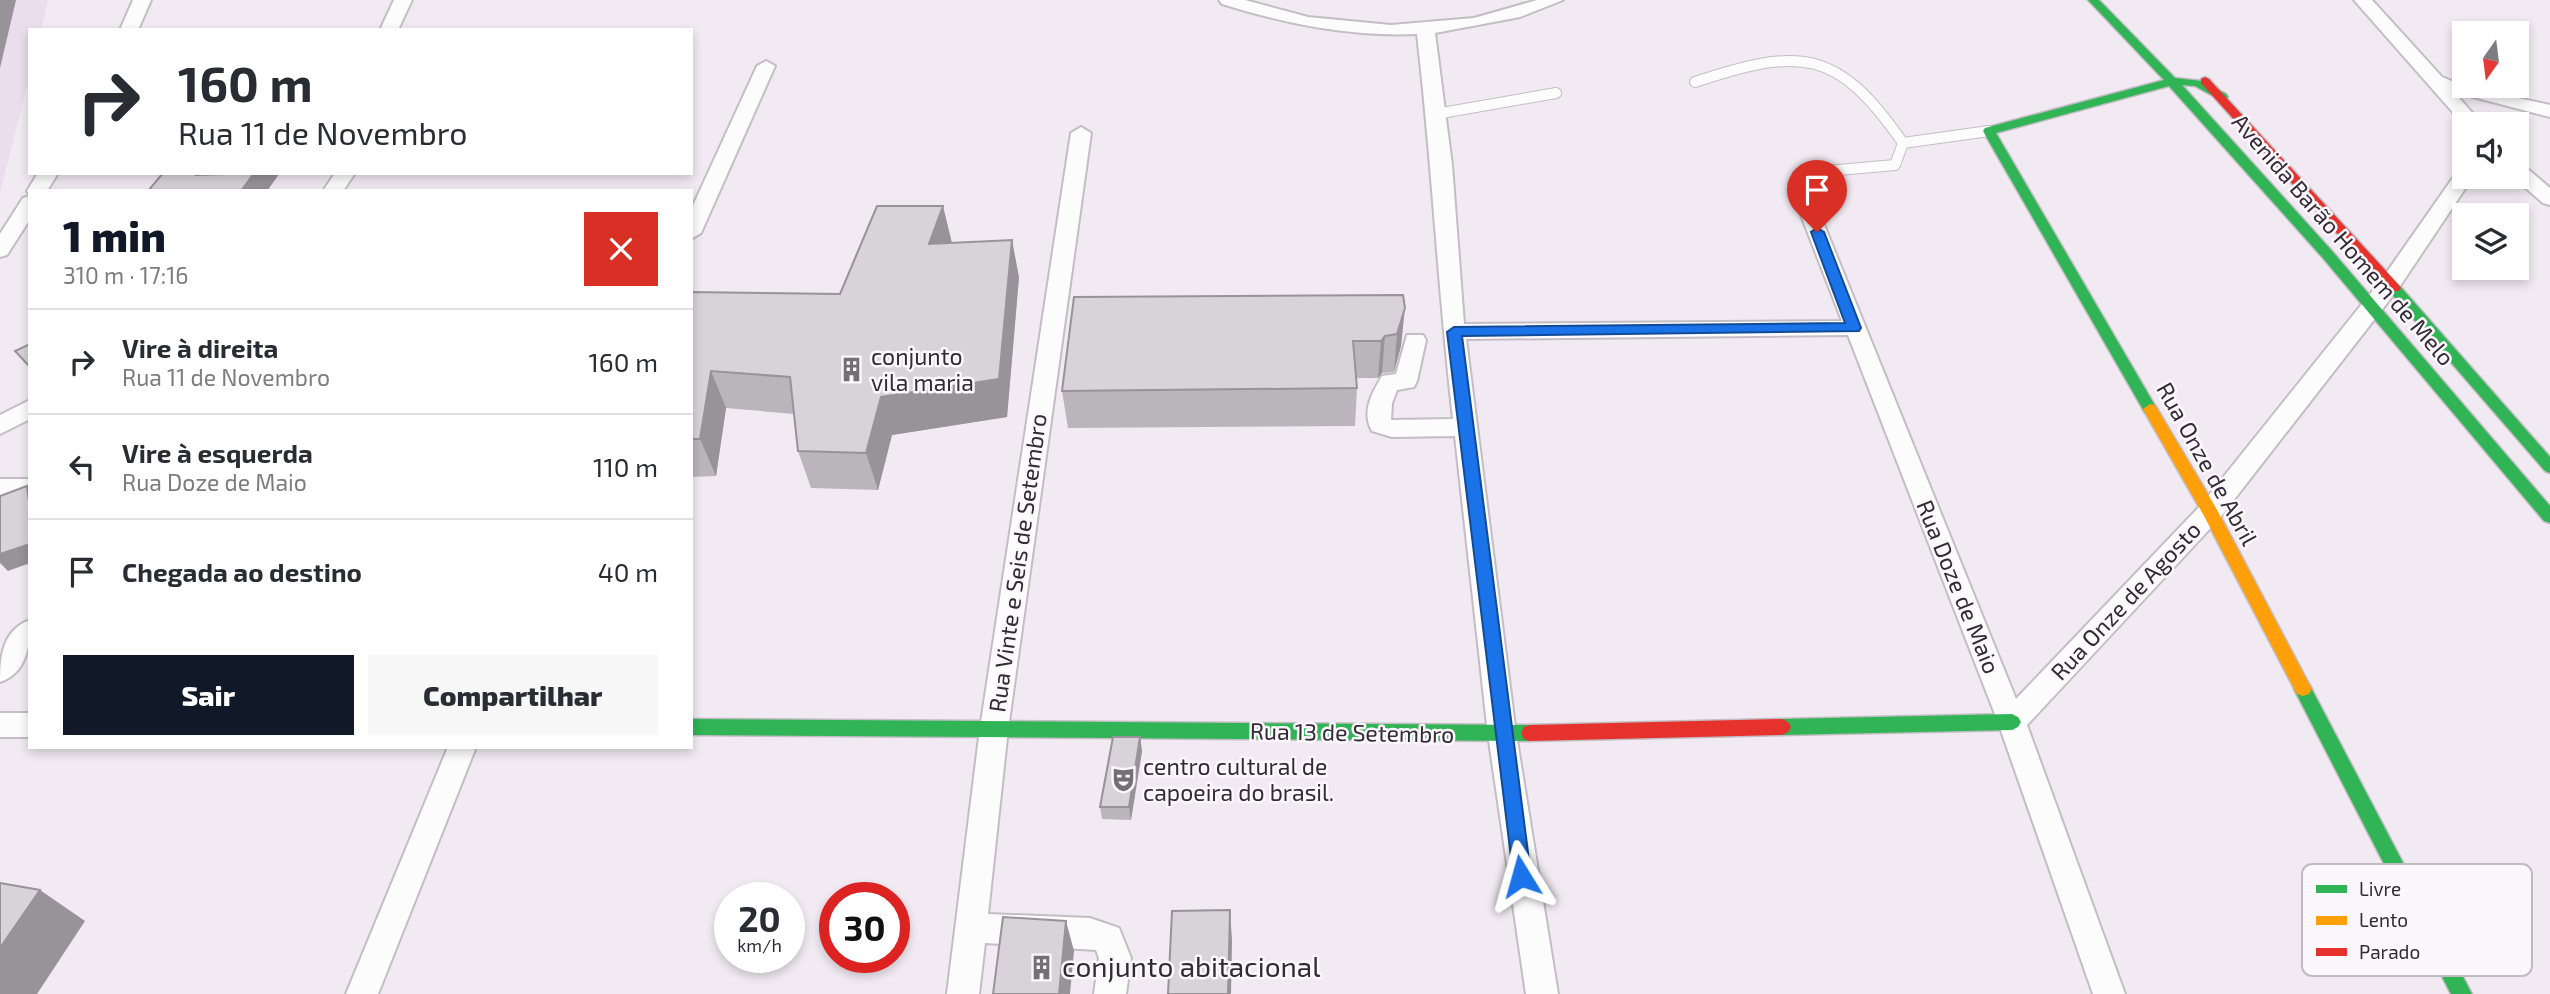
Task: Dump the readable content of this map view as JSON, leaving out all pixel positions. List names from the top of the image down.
{
  "streets": {
    "street": [
      "Avenida Barão Homem de Melo",
      "Rua Onze de Abril",
      "Rua Vinte e Seis de Setembro",
      "Rua Doze de Maio",
      "Rua Onze de Agosto",
      "Rua 13 de Setembro"
    ]
  },
  "crossings": [
    ["Avenida Barão Homem de Melo", "Rua Onze de Agosto"],
    ["Rua Onze de Abril", "Rua Onze de Agosto"],
    ["Rua Vinte e Seis de Setembro", "Rua 13 de Setembro"],
    ["Rua Doze de Maio", "Rua Onze de Agosto"],
    ["Rua Doze de Maio", "Rua 13 de Setembro"],
    ["Rua Onze de Agosto", "Rua 13 de Setembro"]
  ],
  "places": {
    "building": ["conjunto vila maria", "conjunto abitacional"],
    "theatre": ["centro cultural de capoeira do brasil."]
  },
  "legend": ["Livre", "Lento", "Parado"],
  "north": "bottom",
  "page": {
    "turn": ["160 m", "Rua 11 de Novembro"],
    "heading": ["1 min", "310 m · 17:16"],
    "list": [
      {
        "name": "Vire à direita",
        "note": "Rua 11 de Novembro",
        "value": "160 m"
      },
      {
        "name": "Vire à esquerda",
        "note": "Rua Doze de Maio",
        "value": "110 m"
      },
      {
        "name": "Chegada ao destino",
        "value": "40 m"
      }
    ],
    "buttons": ["Sair", "Compartilhar"],
    "speed": "20 km/h",
    "limit": "30"
  }
}
